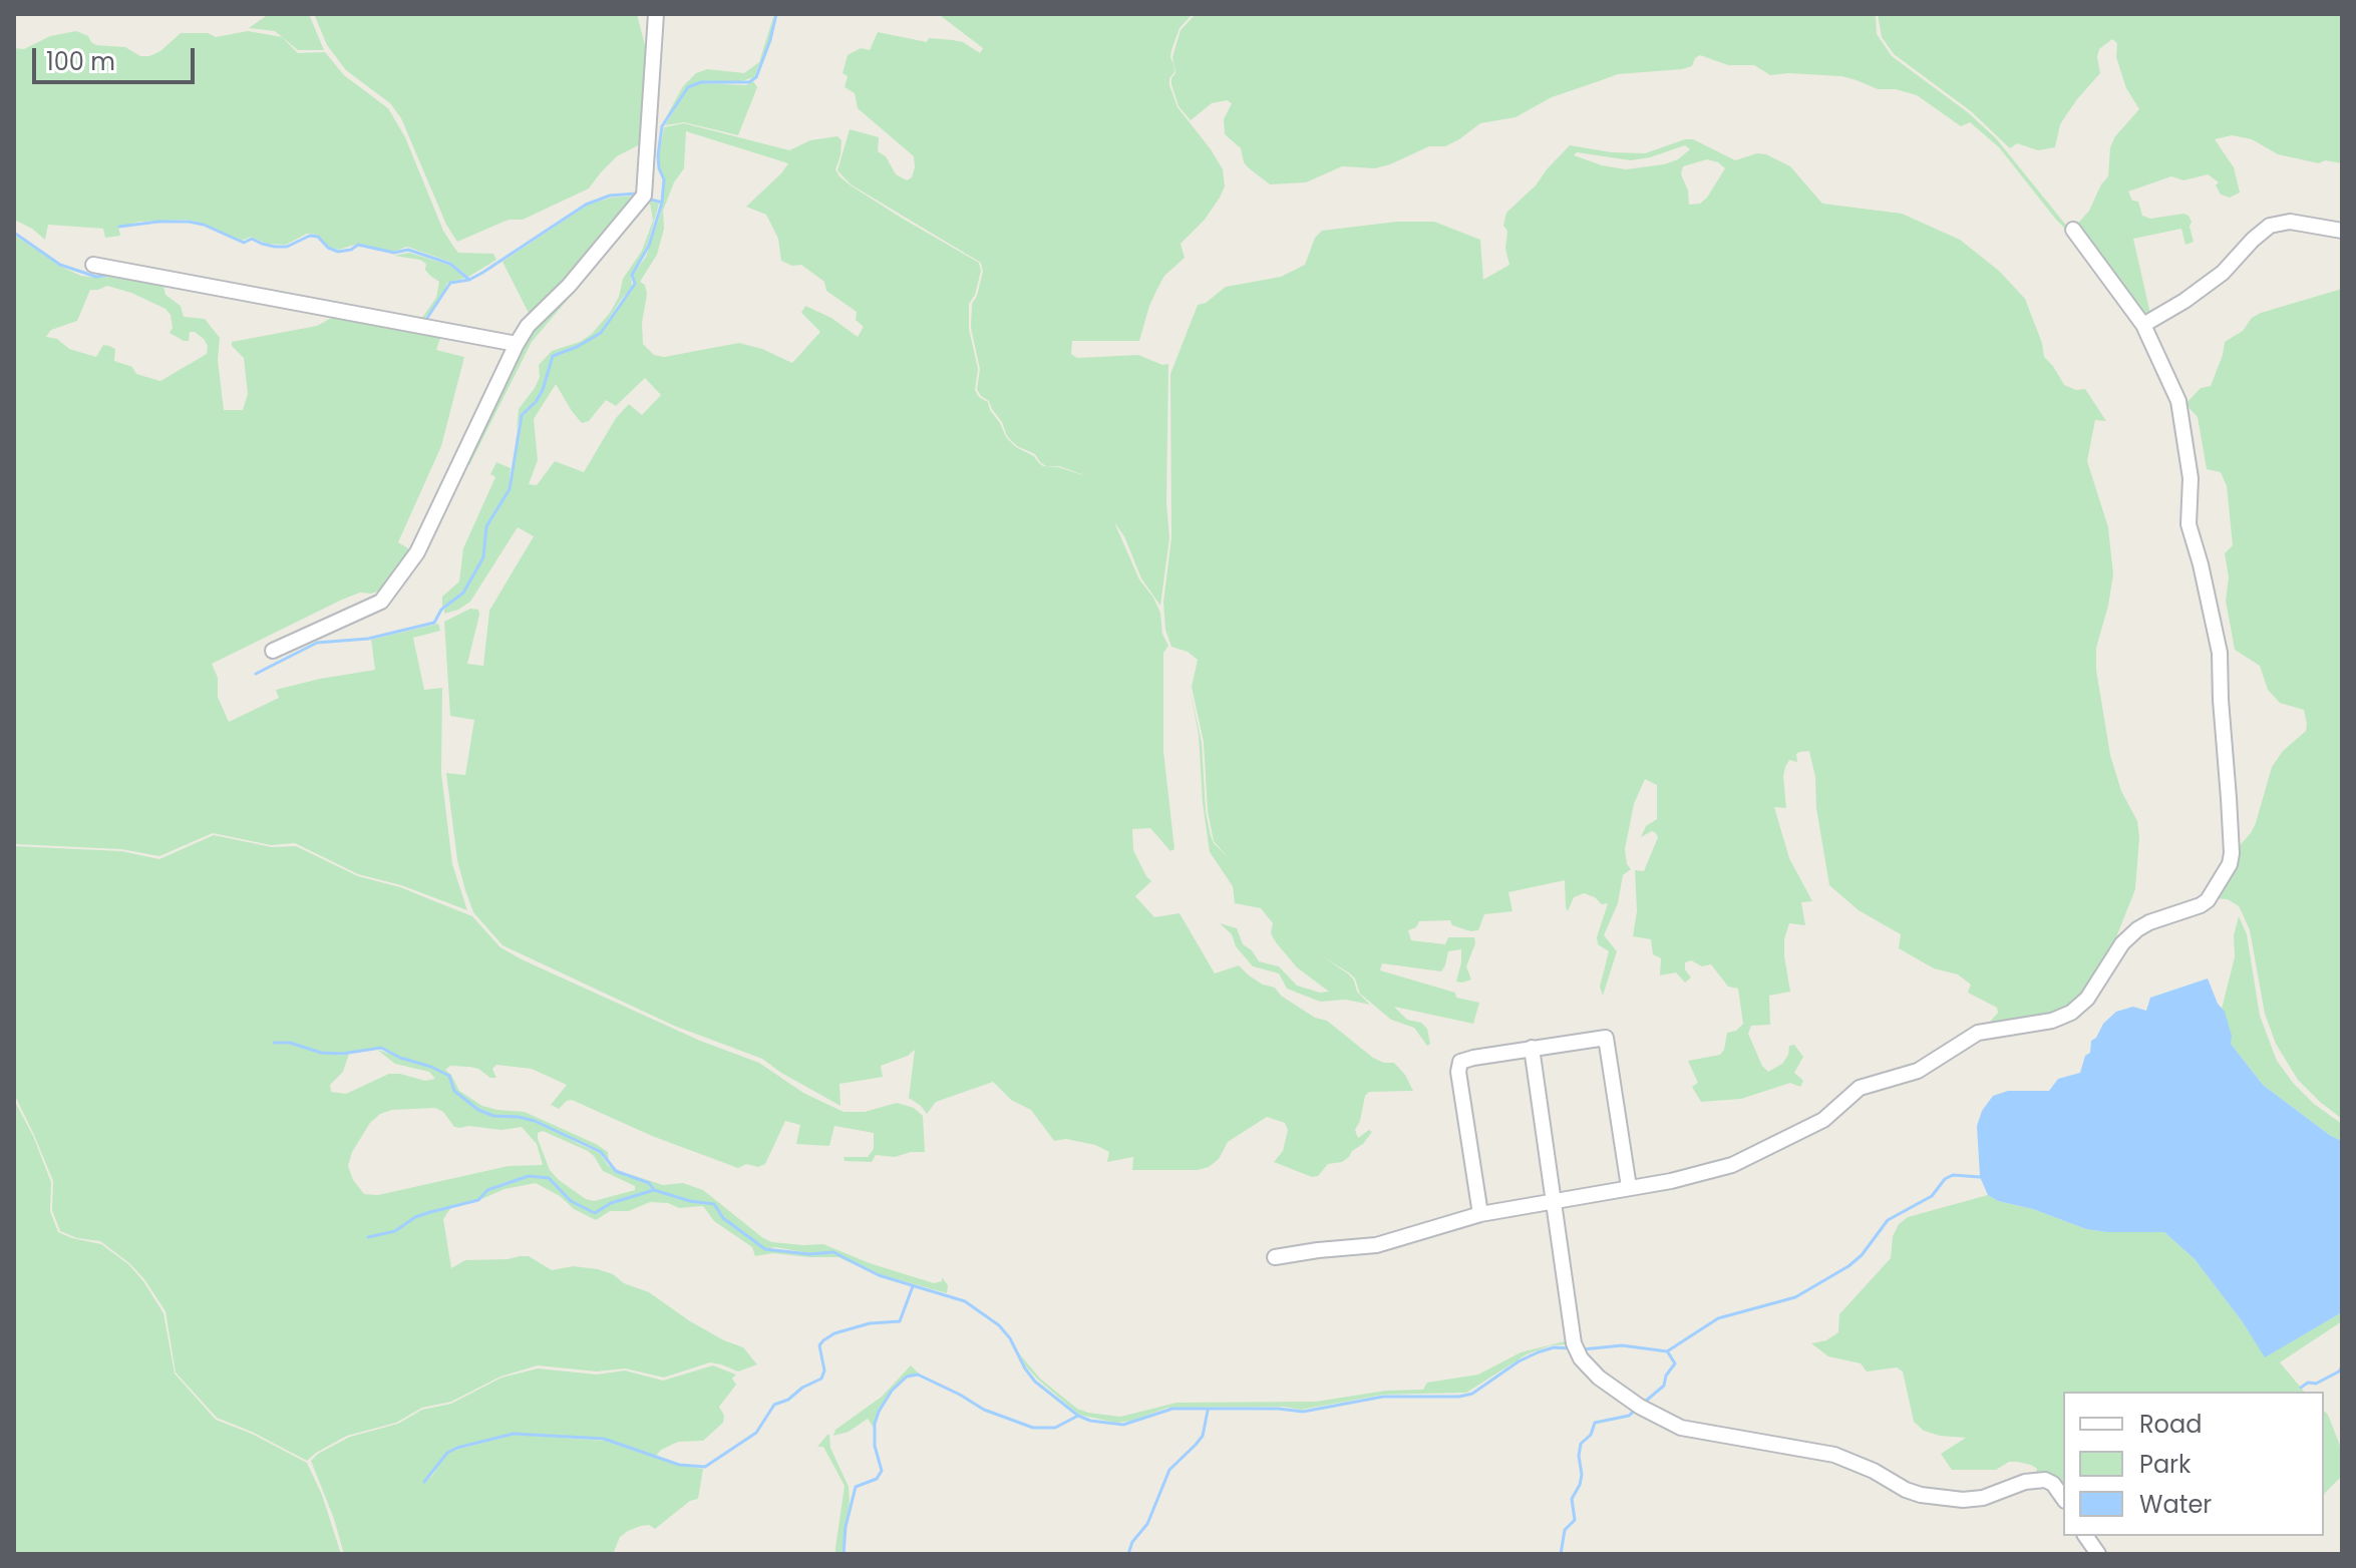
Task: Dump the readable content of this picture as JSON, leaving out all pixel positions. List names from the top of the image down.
{
  "legend": ["Road", "Park", "Water"],
  "scale_bar": "100 m"
}
